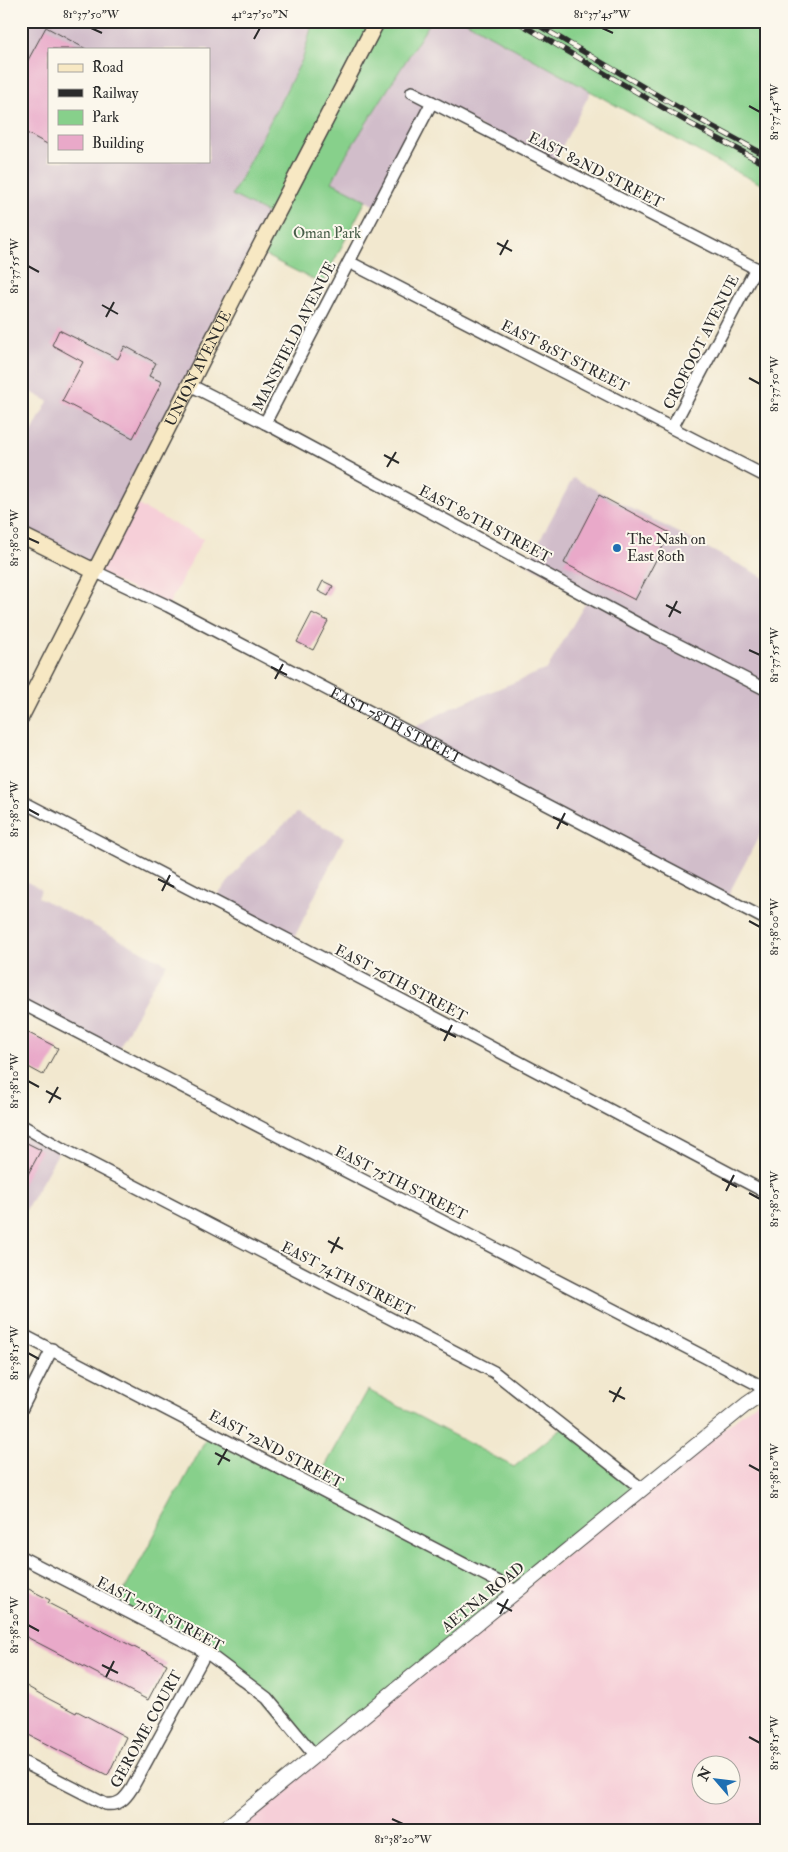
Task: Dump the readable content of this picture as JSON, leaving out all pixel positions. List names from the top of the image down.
{
  "streets": {
    "main road": ["UNION AVENUE", "EAST 78TH STREET"],
    "street": [
      "EAST 82ND STREET",
      "MANSFIELD AVENUE",
      "CROFOOT AVENUE",
      "EAST 81ST STREET",
      "EAST 80TH STREET",
      "EAST 76TH STREET",
      "EAST 75TH STREET",
      "EAST 74TH STREET",
      "EAST 72ND STREET",
      "AETNA ROAD",
      "EAST 71ST STREET",
      "GEROME COURT"
    ]
  },
  "crossings": [
    ["EAST 82ND STREET", "MANSFIELD AVENUE"],
    ["EAST 82ND STREET", "CROFOOT AVENUE"],
    ["MANSFIELD AVENUE", "EAST 81ST STREET"],
    ["MANSFIELD AVENUE", "EAST 80TH STREET"],
    ["CROFOOT AVENUE", "EAST 81ST STREET"],
    ["UNION AVENUE", "EAST 80TH STREET"],
    ["UNION AVENUE", "EAST 78TH STREET"],
    ["EAST 75TH STREET", "AETNA ROAD"],
    ["EAST 74TH STREET", "AETNA ROAD"],
    ["EAST 72ND STREET", "AETNA ROAD"],
    ["AETNA ROAD", "EAST 71ST STREET"],
    ["EAST 71ST STREET", "GEROME COURT"]
  ],
  "parks": ["Oman Park"],
  "places": ["The Nash on East 80th"],
  "legend": [
    "Road",
    "Railway",
    "Park",
    "Building"
  ],
  "north": "top left",
  "coordinates": [
    "81°37'50\"W",
    "41°27'50\"N",
    "81°37'45\"W",
    "81°37'55\"W",
    "81°38'00\"W",
    "81°38'05\"W",
    "81°38'10\"W",
    "81°38'15\"W",
    "81°38'20\"W"
  ]
}
